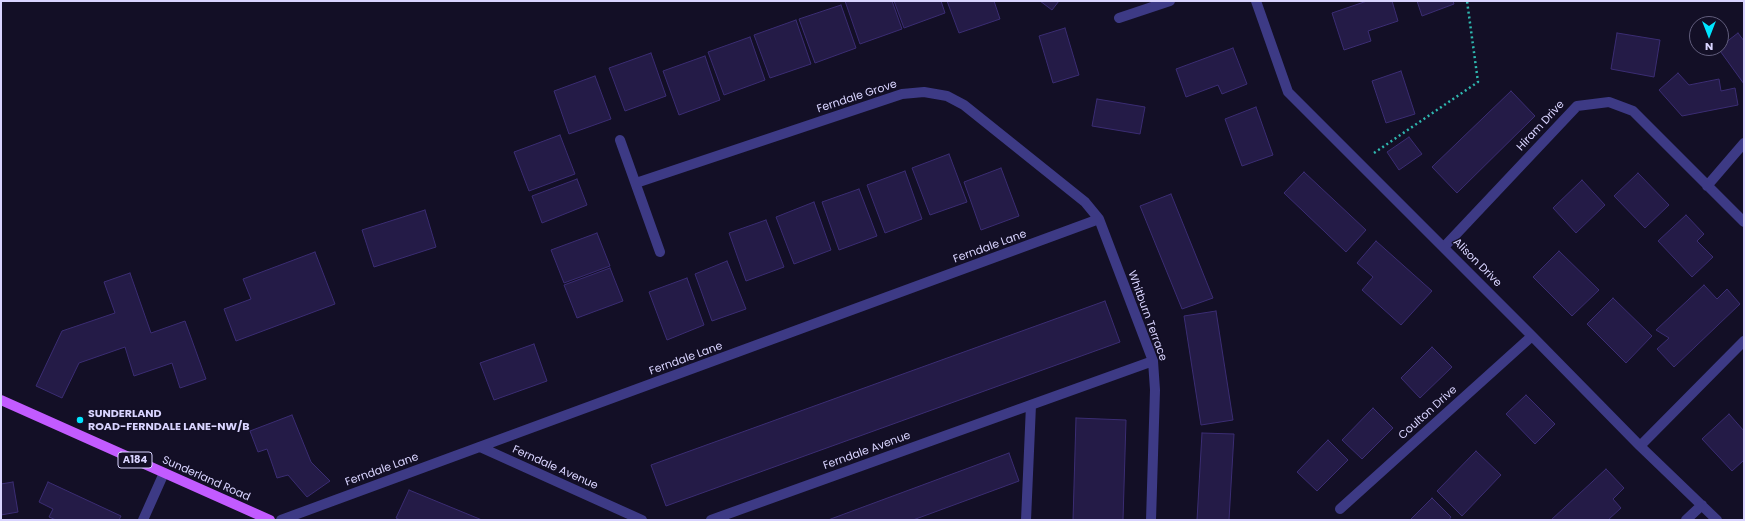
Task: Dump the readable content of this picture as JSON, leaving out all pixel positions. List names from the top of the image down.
{
  "streets": {
    "main road": ["A184", "Sunderland Road"],
    "street": [
      "Ferndale Grove",
      "Hiram Drive",
      "Ferndale Lane",
      "Alison Drive",
      "Whitburn Terrace",
      "Coulton Drive",
      "Ferndale Avenue"
    ]
  },
  "crossings": [
    ["Ferndale Grove", "Ferndale Lane"],
    ["Ferndale Grove", "Whitburn Terrace"],
    ["Hiram Drive", "Alison Drive"],
    ["Ferndale Lane", "Whitburn Terrace"],
    ["Ferndale Lane", "Ferndale Avenue"],
    ["Alison Drive", "Coulton Drive"],
    ["Whitburn Terrace", "Ferndale Avenue"]
  ],
  "places": ["SUNDERLAND ROAD-FERNDALE LANE-NW/B"],
  "north": "bottom"
}
